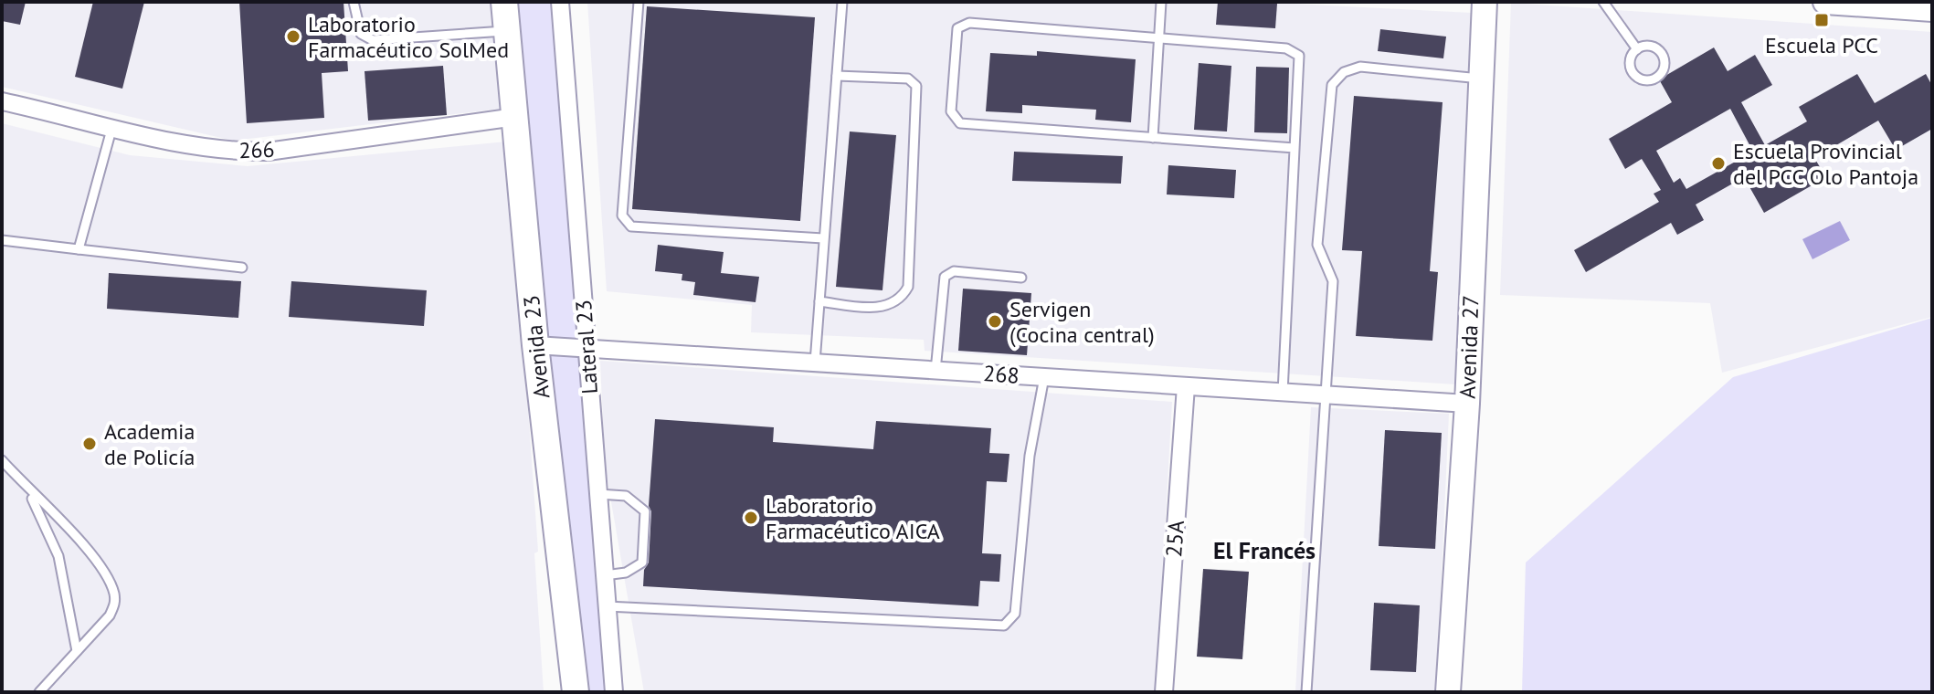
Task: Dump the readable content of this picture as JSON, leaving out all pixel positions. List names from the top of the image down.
{
  "streets": {
    "main road": ["Avenida 23"],
    "street": [
      "266",
      "Lateral 23",
      "Avenida 27",
      "268",
      "25A"
    ]
  },
  "crossings": [
    ["266", "Avenida 23"],
    ["Avenida 23", "268"],
    ["Lateral 23", "268"],
    ["Avenida 27", "268"],
    ["268", "25A"]
  ],
  "districts": ["El Francés"],
  "places": {
    "transit": ["Escuela PCC"],
    "other": [
      "Laboratorio Farmacéutico SolMed",
      "Escuela Provincial del PCC Olo Pantoja",
      "Servigen (Cocina central)",
      "Academia de Policía",
      "Laboratorio Farmacéutico AICA"
    ]
  }
}
